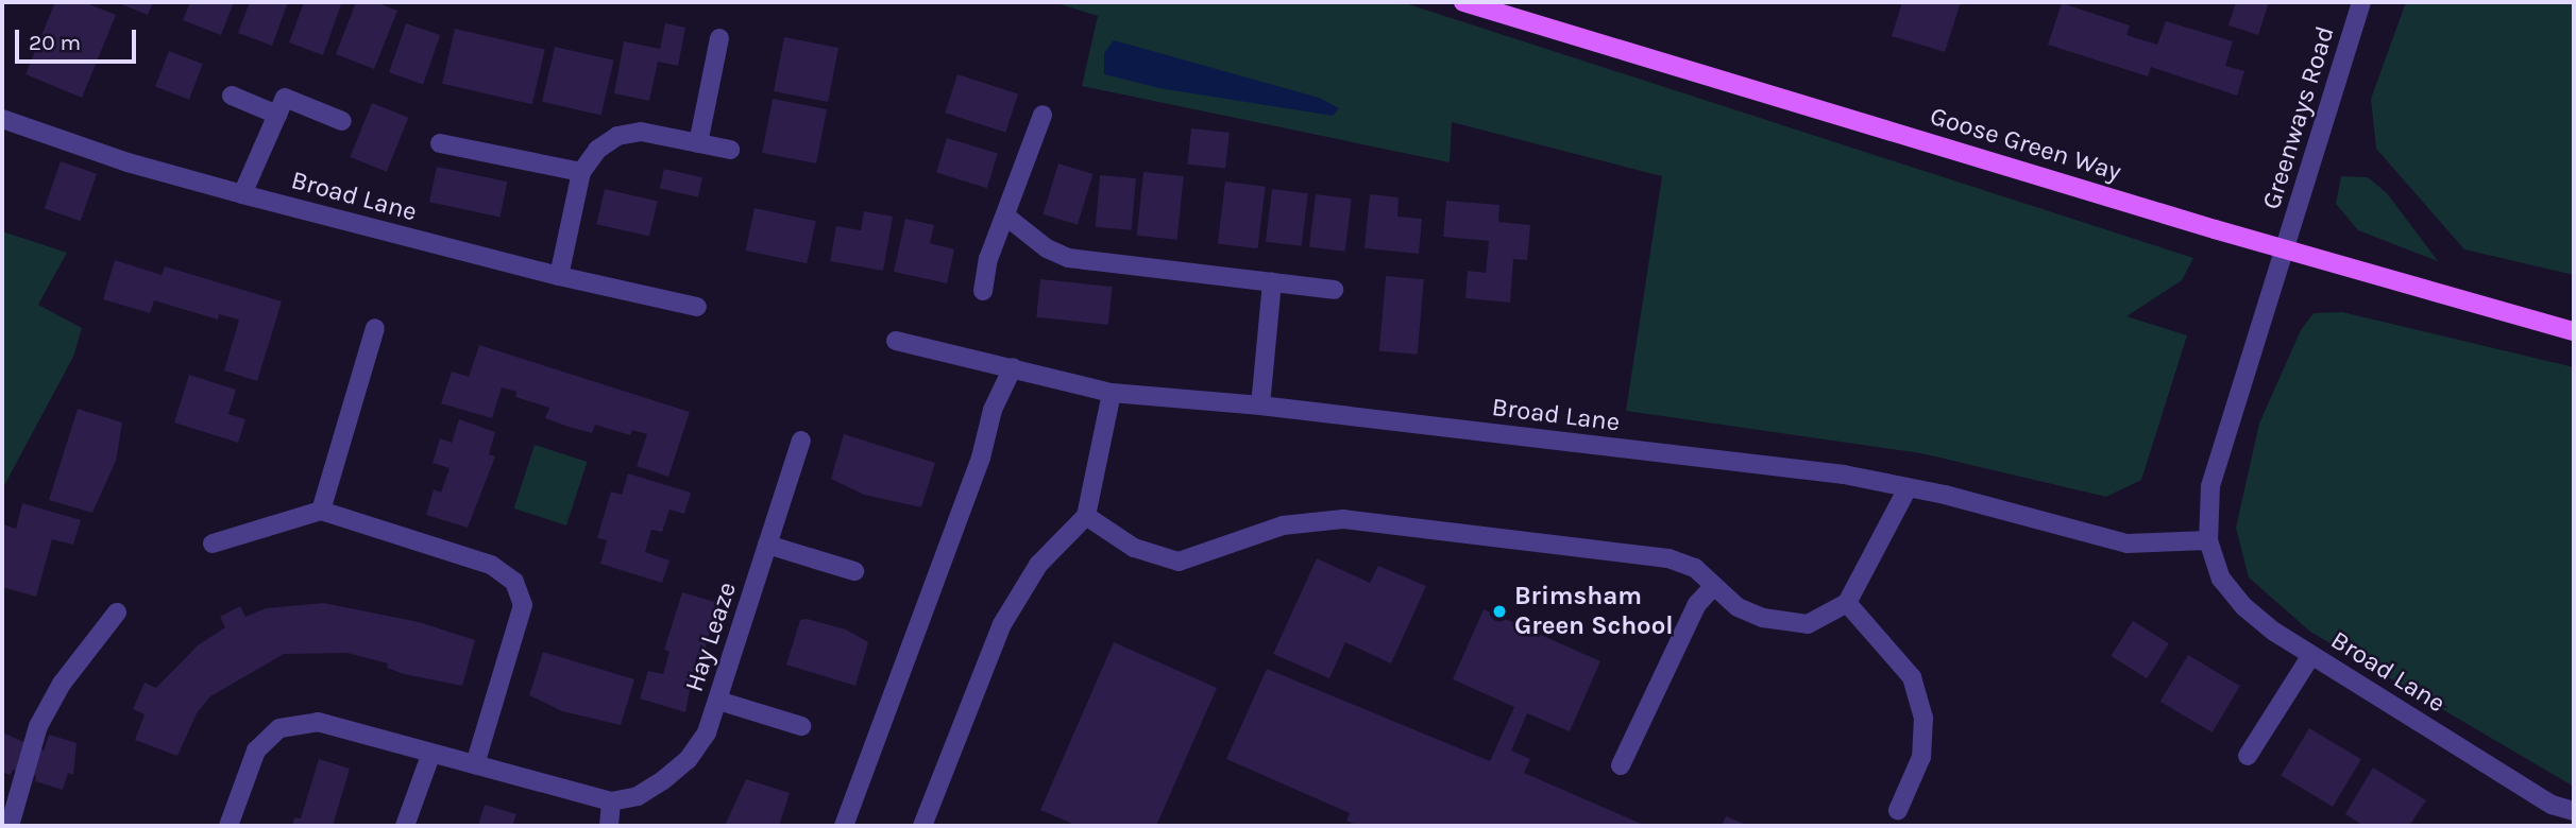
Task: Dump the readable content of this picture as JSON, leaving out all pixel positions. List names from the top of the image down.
{
  "streets": {
    "main road": ["Goose Green Way"],
    "street": ["Greenways Road", "Broad Lane", "Hay Leaze"]
  },
  "crossings": [
    ["Greenways Road", "Goose Green Way"],
    ["Greenways Road", "Broad Lane"],
    ["Goose Green Way", "Broad Lane"]
  ],
  "places": ["Brimsham Green School"],
  "scale_bar": "20 m"
}
